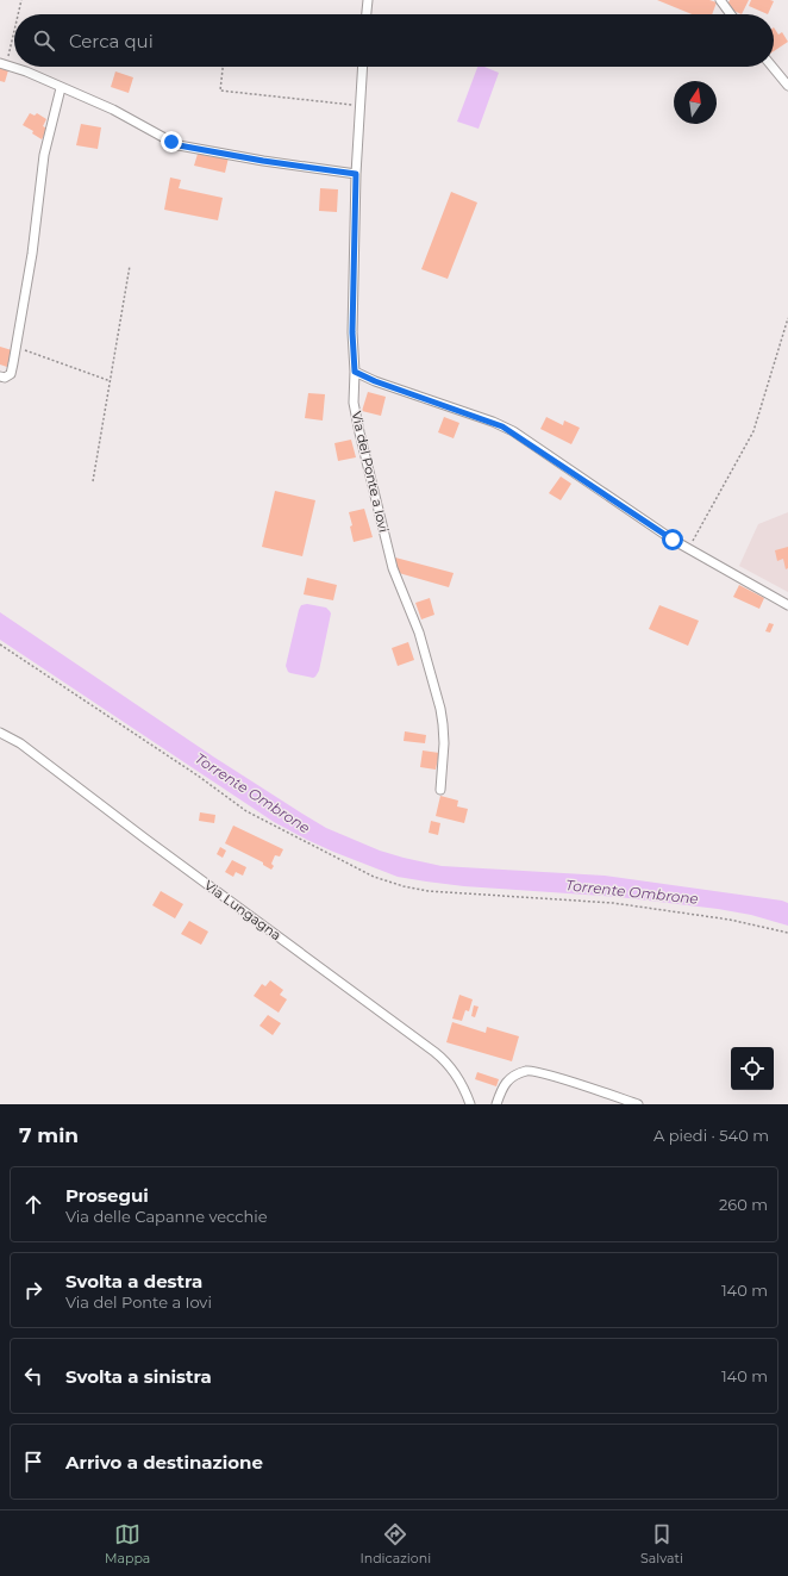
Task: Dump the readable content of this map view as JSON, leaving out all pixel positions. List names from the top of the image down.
{
  "streets": {
    "street": ["Via del Ponte a Iovi", "Via Lungagna"]
  },
  "water": ["Torrente Ombrone"],
  "north": "top",
  "page": {
    "search": "Cerca qui",
    "heading": ["7 min", "A piedi · 540 m"],
    "list": [
      ["Prosegui", "Via delle Capanne vecchie", "260 m"],
      ["Svolta a destra", "Via del Ponte a Iovi", "140 m"],
      ["Svolta a sinistra", "140 m"],
      "Arrivo a destinazione"
    ],
    "nav": ["Mappa", "Indicazioni", "Salvati"]
  }
}
